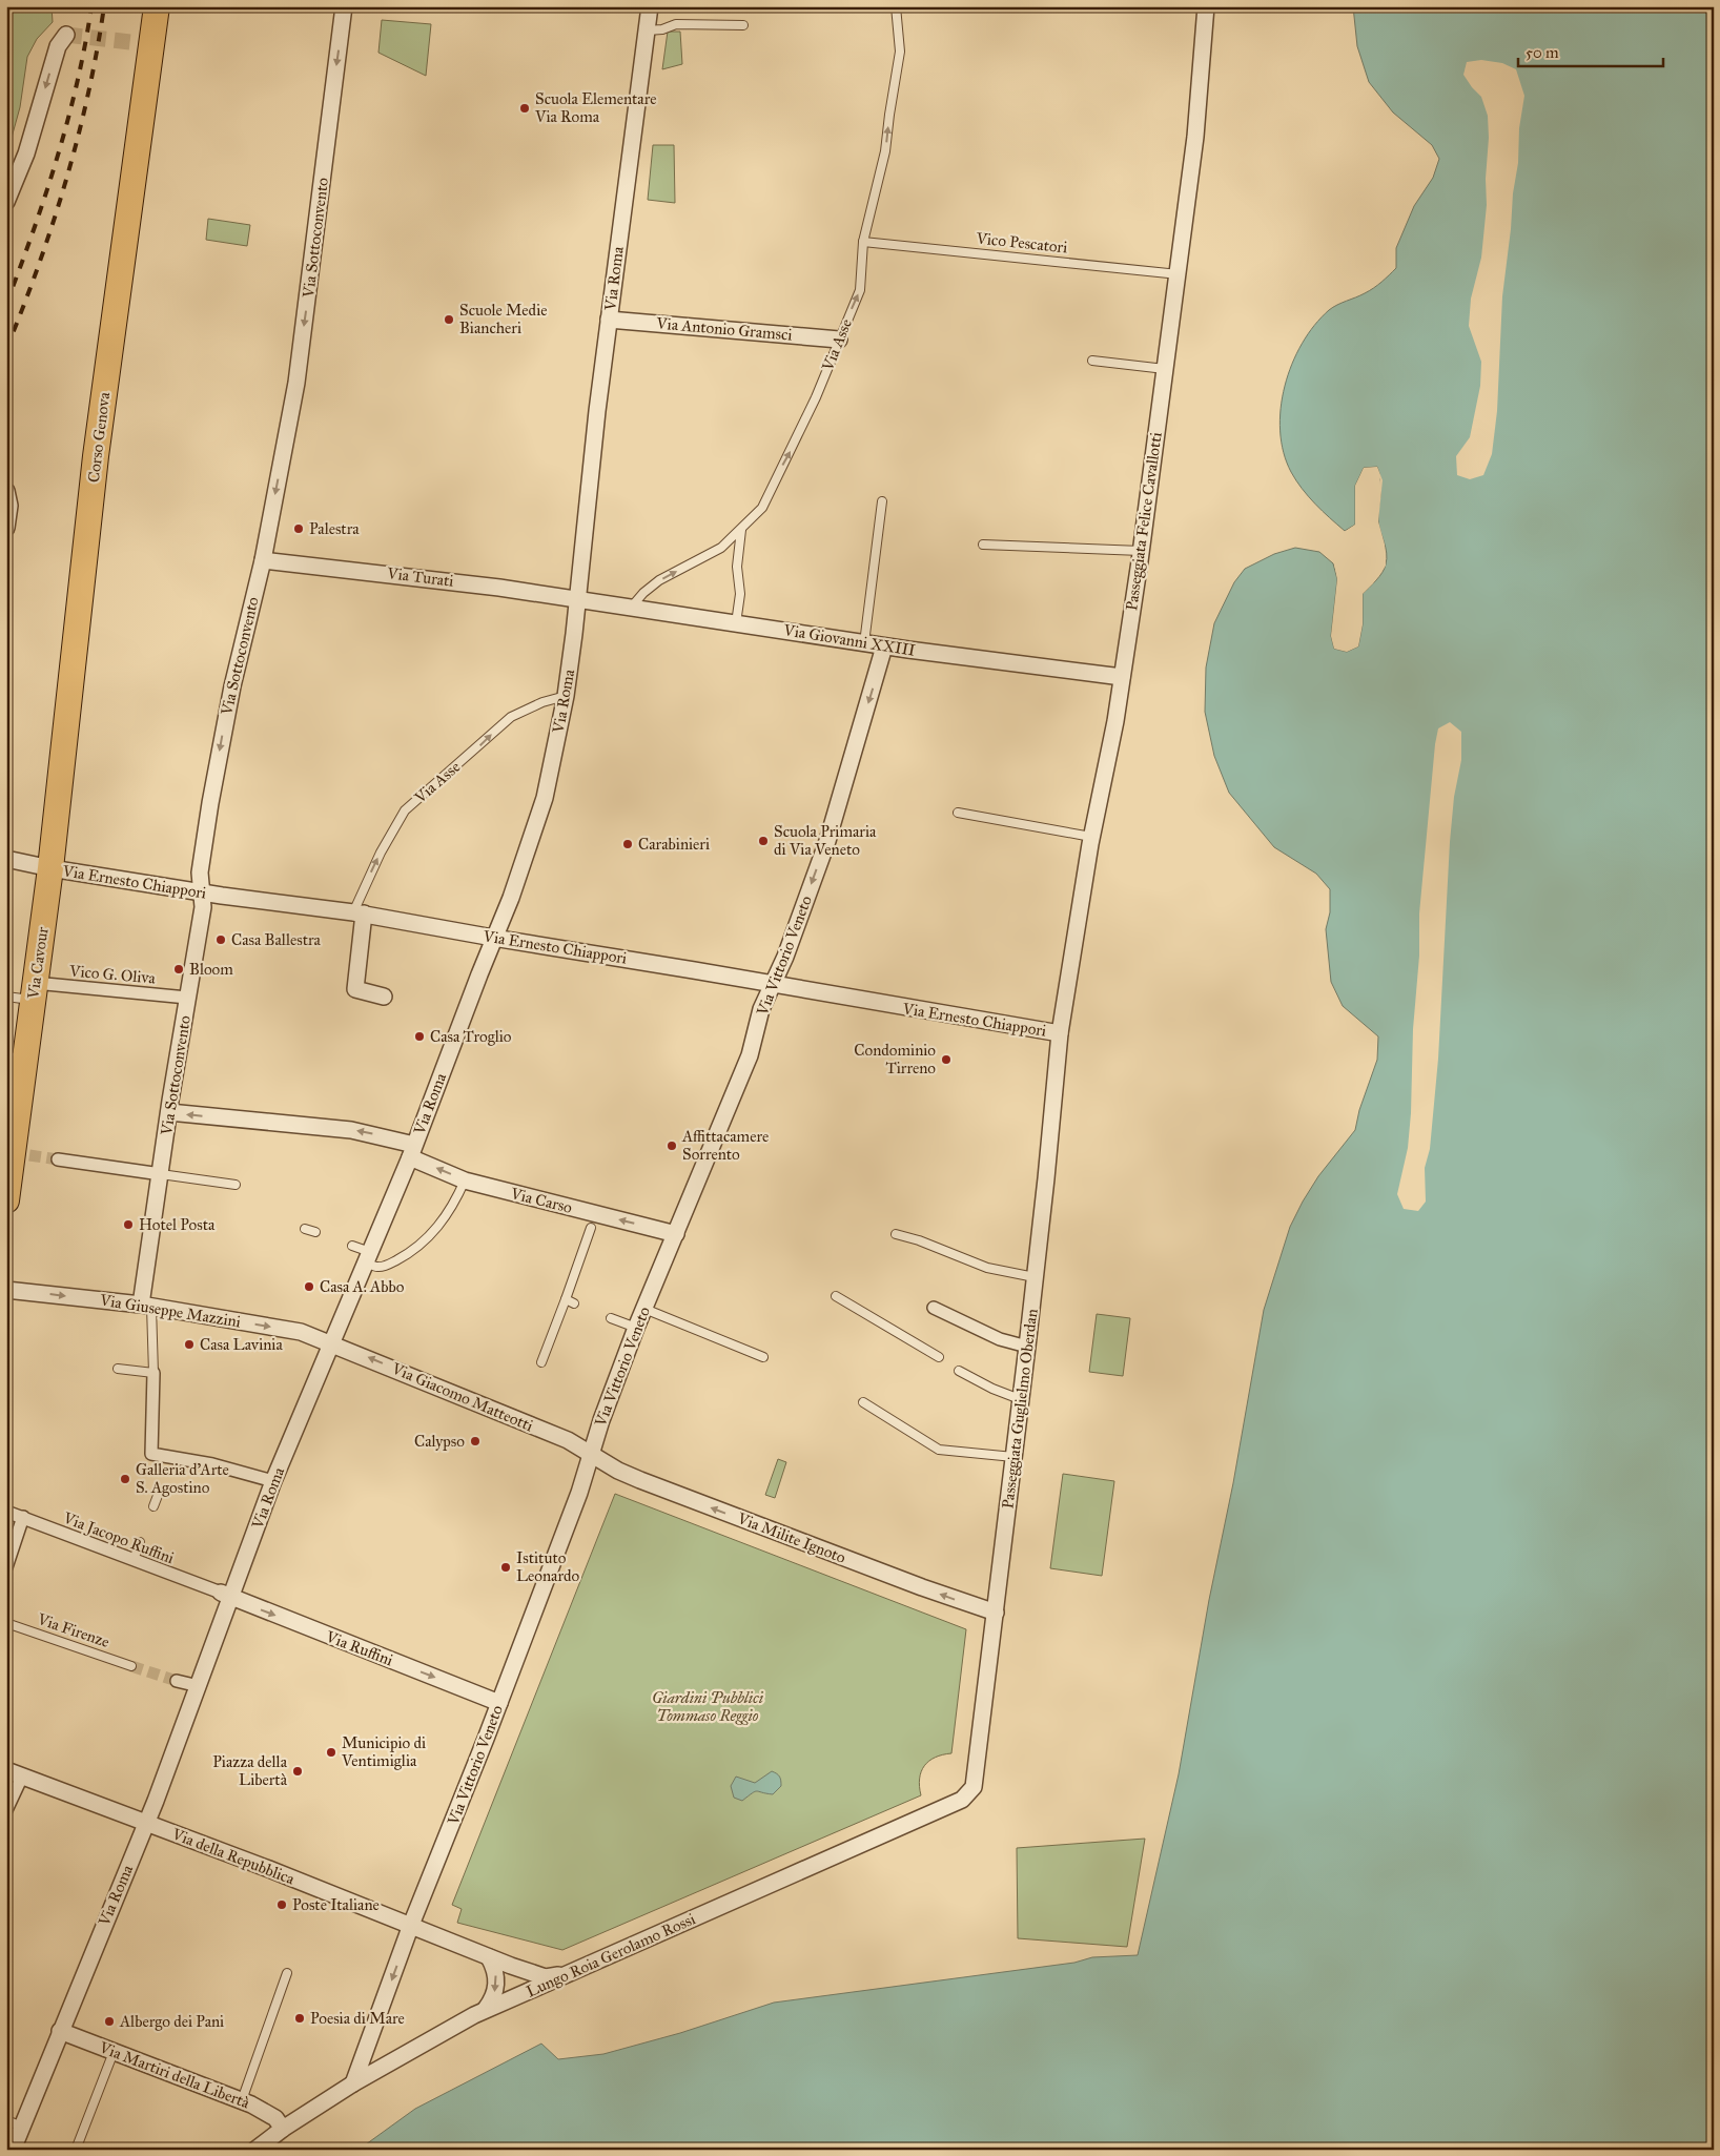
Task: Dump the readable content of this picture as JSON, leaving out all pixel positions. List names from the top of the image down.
{
  "streets": {
    "main road": ["Corso Genova", "Via Cavour"],
    "street": [
      "Via Sottoconvento",
      "Via Roma",
      "Via Antonio Gramsci",
      "Via Asse",
      "Passeggiata Felice Cavallotti",
      "Via Turati",
      "Via Giovanni XXIII",
      "Via Ernesto Chiappori",
      "Via Vittorio Veneto",
      "Vico G. Oliva",
      "Via Carso",
      "Via Giuseppe Mazzini",
      "Via Giacomo Matteotti",
      "Passeggiata Guglielmo Oberdan",
      "Via Jacopo Ruffini",
      "Via Milite Ignoto",
      "Via Ruffini",
      "Via della Repubblica",
      "Lungo Roia Gerolamo Rossi",
      "Via Martiri della Libertà"
    ],
    "lane": ["Vico Pescatori", "Via Firenze"]
  },
  "crossings": [
    ["Via Sottoconvento", "Via Roma"],
    ["Via Sottoconvento", "Via Turati"],
    ["Via Sottoconvento", "Via Ernesto Chiappori"],
    ["Via Sottoconvento", "Vico G. Oliva"],
    ["Via Sottoconvento", "Via Carso"],
    ["Via Sottoconvento", "Via Giuseppe Mazzini"],
    ["Vico Pescatori", "Via Asse"],
    ["Vico Pescatori", "Passeggiata Felice Cavallotti"],
    ["Via Roma", "Via Antonio Gramsci"],
    ["Via Roma", "Via Asse"],
    ["Via Roma", "Via Turati"],
    ["Via Roma", "Via Giovanni XXIII"],
    ["Via Roma", "Via Ernesto Chiappori"],
    ["Via Roma", "Via Carso"],
    ["Via Roma", "Via Giuseppe Mazzini"],
    ["Via Roma", "Via Giacomo Matteotti"],
    ["Via Roma", "Via Jacopo Ruffini"],
    ["Via Roma", "Via Ruffini"],
    ["Via Roma", "Via della Repubblica"],
    ["Via Roma", "Via Martiri della Libertà"],
    ["Via Antonio Gramsci", "Via Asse"],
    ["Via Asse", "Via Giovanni XXIII"],
    ["Via Asse", "Via Ernesto Chiappori"],
    ["Corso Genova", "Via Ernesto Chiappori"],
    ["Corso Genova", "Via Cavour"],
    ["Passeggiata Felice Cavallotti", "Via Giovanni XXIII"],
    ["Passeggiata Felice Cavallotti", "Via Ernesto Chiappori"],
    ["Passeggiata Felice Cavallotti", "Passeggiata Guglielmo Oberdan"],
    ["Via Turati", "Via Giovanni XXIII"],
    ["Via Giovanni XXIII", "Via Vittorio Veneto"],
    ["Via Ernesto Chiappori", "Via Vittorio Veneto"],
    ["Via Ernesto Chiappori", "Via Cavour"],
    ["Via Ernesto Chiappori", "Passeggiata Guglielmo Oberdan"],
    ["Via Vittorio Veneto", "Via Carso"],
    ["Via Vittorio Veneto", "Via Giacomo Matteotti"],
    ["Via Vittorio Veneto", "Via Milite Ignoto"],
    ["Via Vittorio Veneto", "Via Ruffini"],
    ["Via Vittorio Veneto", "Via della Repubblica"],
    ["Via Vittorio Veneto", "Lungo Roia Gerolamo Rossi"],
    ["Via Cavour", "Vico G. Oliva"],
    ["Via Giuseppe Mazzini", "Via Giacomo Matteotti"],
    ["Via Giacomo Matteotti", "Via Milite Ignoto"],
    ["Passeggiata Guglielmo Oberdan", "Via Milite Ignoto"],
    ["Passeggiata Guglielmo Oberdan", "Lungo Roia Gerolamo Rossi"],
    ["Via Jacopo Ruffini", "Via Ruffini"],
    ["Via della Repubblica", "Lungo Roia Gerolamo Rossi"],
    ["Lungo Roia Gerolamo Rossi", "Via Martiri della Libertà"]
  ],
  "one_way": [
    "Via Sottoconvento",
    "Via Asse",
    "Via Carso",
    "Via Giacomo Matteotti",
    "Via Milite Ignoto",
    "Via Ruffini"
  ],
  "parks": ["Giardini Pubblici Tommaso Reggio"],
  "places": [
    "Scuola Elementare Via Roma",
    "Scuole Medie Biancheri",
    "Palestra",
    "Scuola Primaria di Via Veneto",
    "Carabinieri",
    "Casa Ballestra",
    "Bloom",
    "Casa Troglio",
    "Condominio Tirreno",
    "Affittacamere Sorrento",
    "Hotel Posta",
    "Casa A. Abbo",
    "Casa Lavinia",
    "Calypso",
    "Galleria d'Arte S. Agostino",
    "Istituto Leonardo",
    "Municipio di Ventimiglia",
    "Piazza della Libertà",
    "Poste Italiane",
    "Poesia di Mare",
    "Albergo dei Pani"
  ],
  "scale_bar": "50 m"
}
